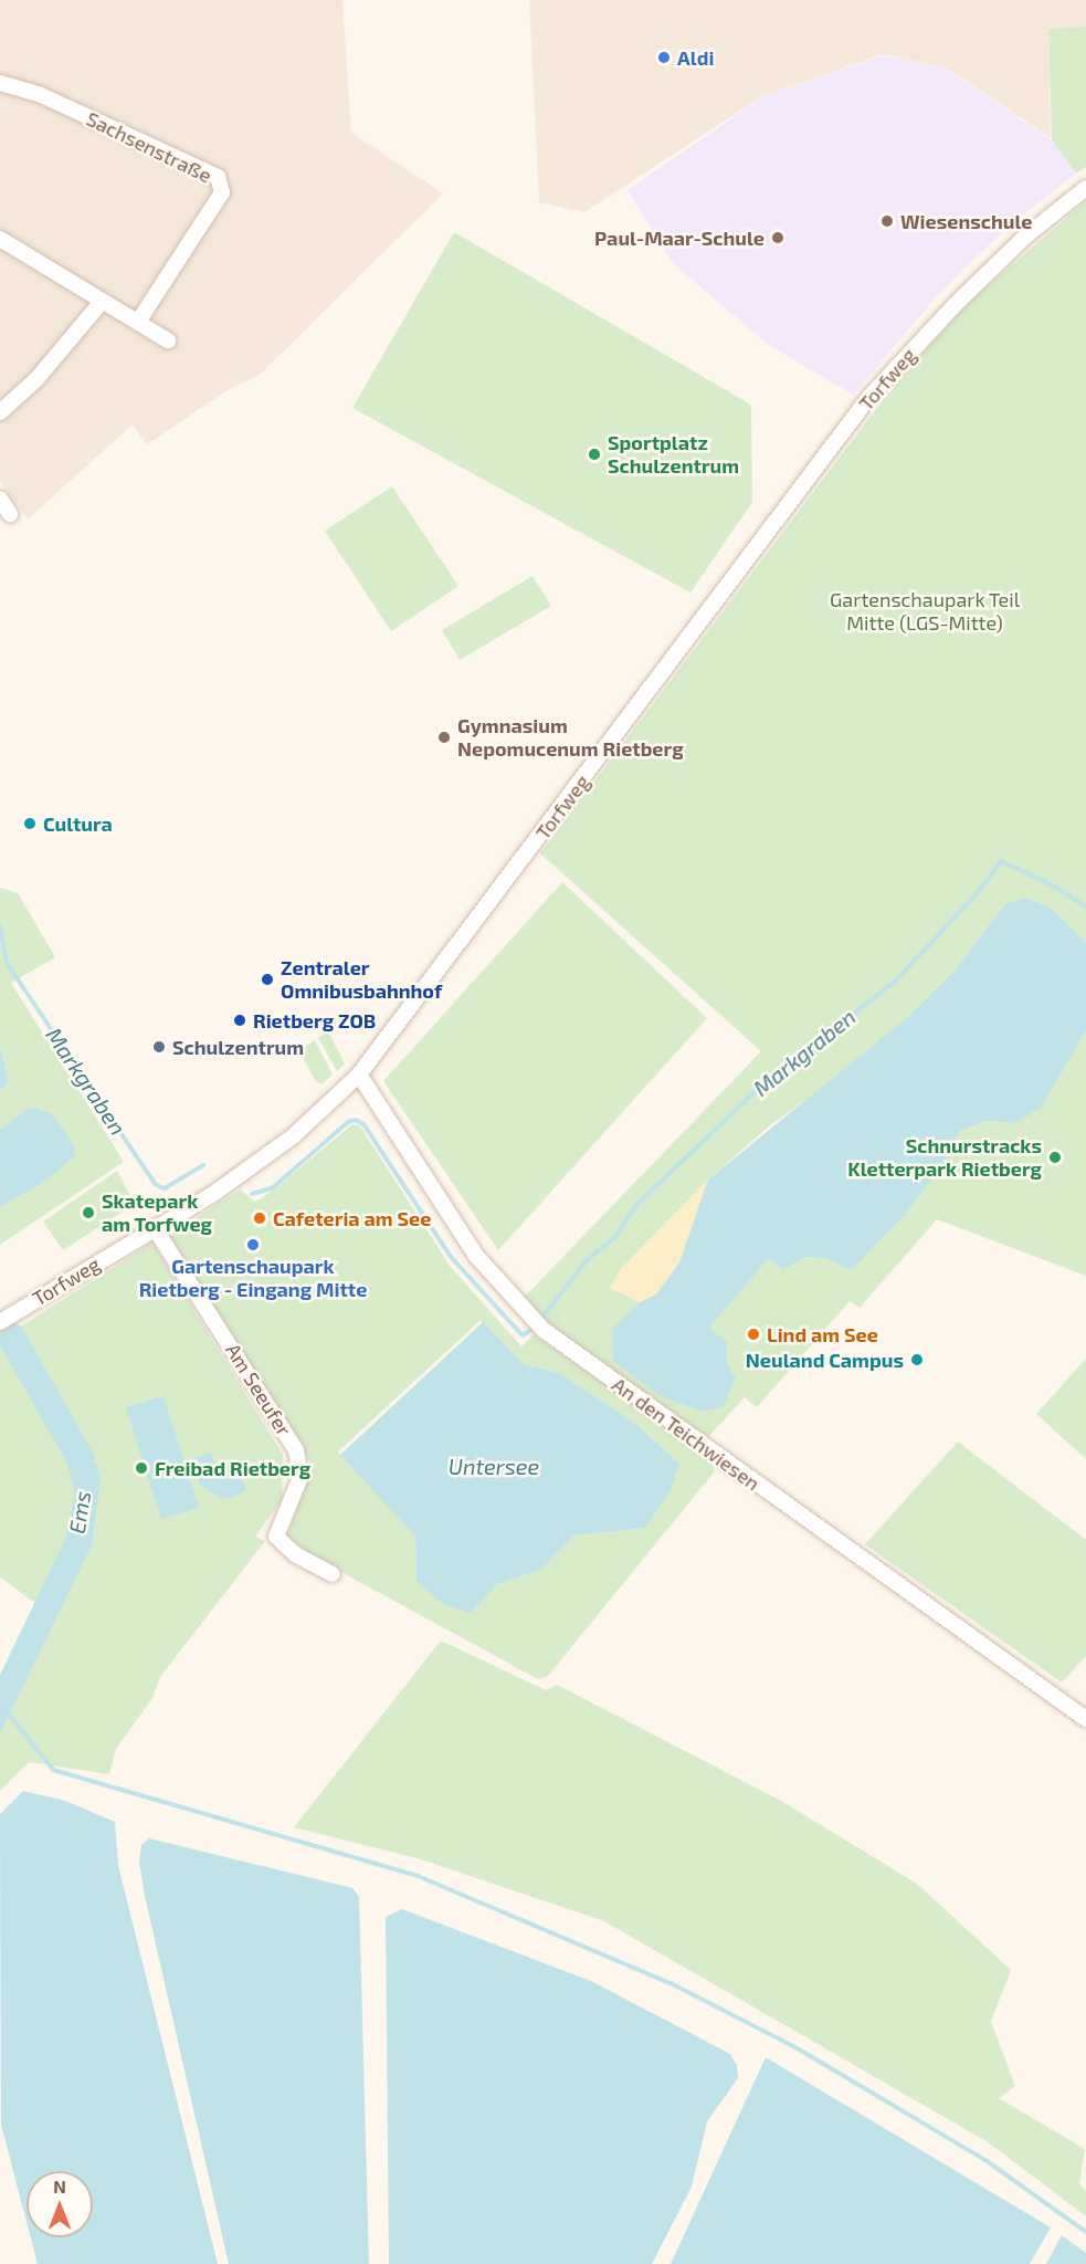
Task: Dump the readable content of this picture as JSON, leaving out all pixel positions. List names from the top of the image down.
{
  "streets": {
    "street": [
      "Sachsenstraße",
      "Torfweg",
      "Am Seeufer",
      "An den Teichwiesen"
    ]
  },
  "crossings": [
    ["Torfweg", "Am Seeufer"],
    ["Torfweg", "An den Teichwiesen"]
  ],
  "water": ["Markgraben", "Untersee", "Ems"],
  "parks": ["Gartenschaupark Teil Mitte (LGS-Mitte)"],
  "places": [
    "Aldi",
    "Wiesenschule",
    "Paul-Maar-Schule",
    "Sportplatz Schulzentrum",
    "Gymnasium Nepomucenum Rietberg",
    "Cultura",
    "Zentraler Omnibusbahnhof",
    "Rietberg ZOB",
    "Schulzentrum",
    "Schnurstracks Kletterpark Rietberg",
    "Skatepark am Torfweg",
    "Cafeteria am See",
    "Gartenschaupark Rietberg - Eingang Mitte",
    "Lind am See",
    "Neuland Campus",
    "Freibad Rietberg"
  ],
  "north": "top"
}
